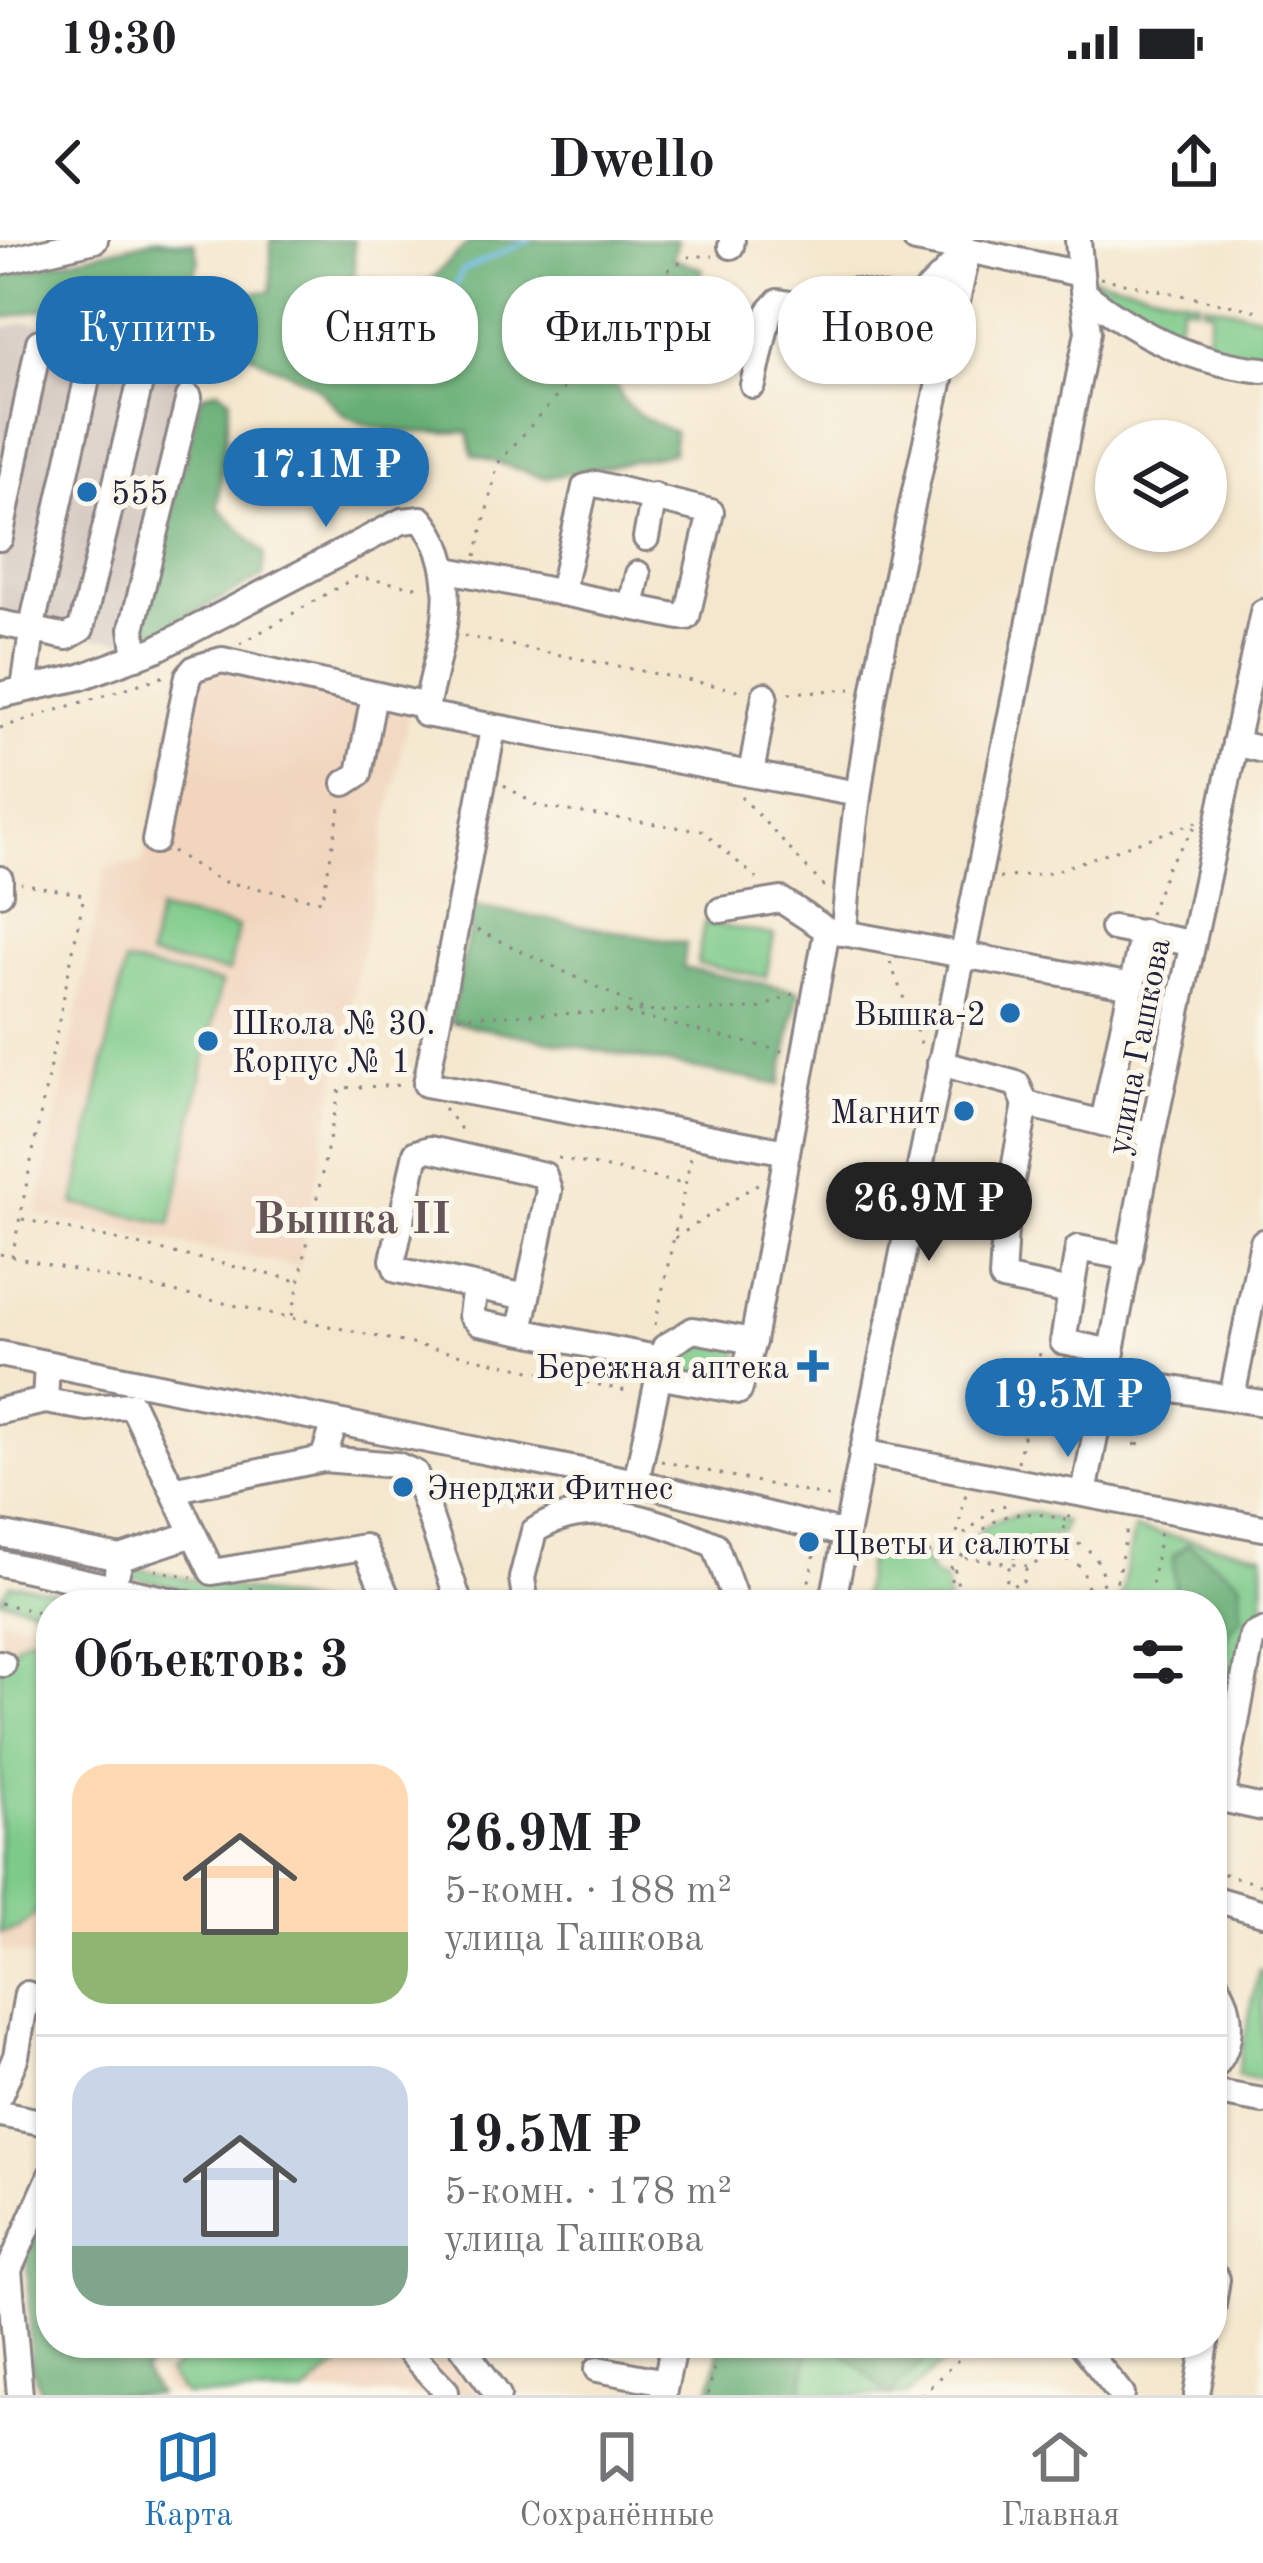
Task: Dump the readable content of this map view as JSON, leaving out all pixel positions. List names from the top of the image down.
{
  "streets": {
    "street": ["улица Гашкова"]
  },
  "districts": ["Вышка II"],
  "places": {
    "other": [
      "555",
      "Вышка-2",
      "Школа № 30. Корпус № 1",
      "Магнит",
      "Энерджи Фитнес",
      "Цветы и салюты"
    ],
    "health": ["Бережная аптека"]
  },
  "page": {
    "status": "19:30",
    "header": "Dwello",
    "chip": [
      "Купить",
      "Снять",
      "Фильтры",
      "Новое"
    ],
    "price": ["17.1M ₽", "26.9M ₽", "19.5M ₽"],
    "heading": "Объектов: 3",
    "list": [
      {
        "name": "26.9M ₽",
        "note": "5-комн. · 188 m² · улица Гашкова"
      },
      {
        "name": "19.5M ₽",
        "note": "5-комн. · 178 m² · улица Гашкова"
      }
    ],
    "tabs": ["Карта", "Сохранённые", "Главная"]
  }
}
